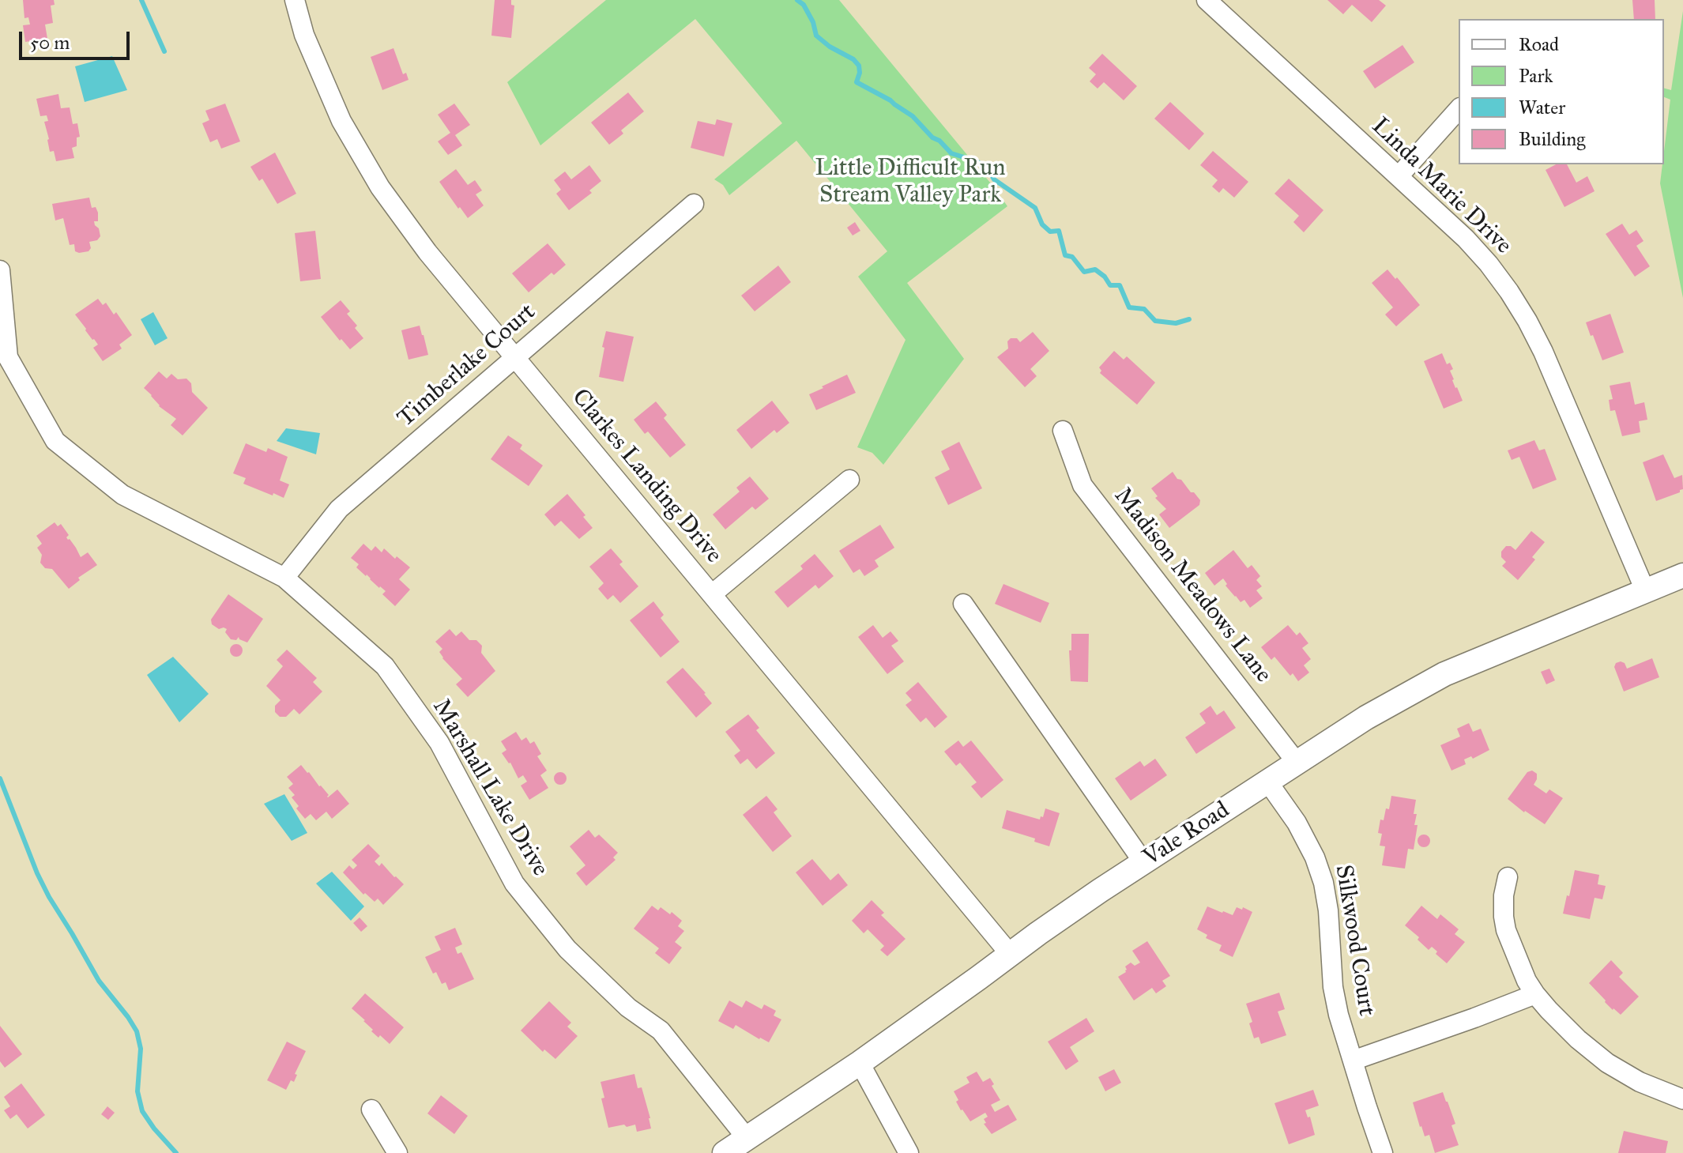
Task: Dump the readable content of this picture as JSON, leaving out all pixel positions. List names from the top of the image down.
{
  "streets": {
    "main road": ["Vale Road"],
    "street": [
      "Linda Marie Drive",
      "Timberlake Court",
      "Clarkes Landing Drive",
      "Madison Meadows Lane",
      "Marshall Lake Drive",
      "Silkwood Court"
    ]
  },
  "crossings": [
    ["Linda Marie Drive", "Vale Road"],
    ["Timberlake Court", "Clarkes Landing Drive"],
    ["Timberlake Court", "Marshall Lake Drive"],
    ["Clarkes Landing Drive", "Vale Road"],
    ["Madison Meadows Lane", "Vale Road"],
    ["Marshall Lake Drive", "Vale Road"],
    ["Vale Road", "Silkwood Court"]
  ],
  "parks": ["Little Difficult Run Stream Valley Park"],
  "legend": [
    "Road",
    "Park",
    "Water",
    "Building"
  ],
  "scale_bar": "50 m"
}
